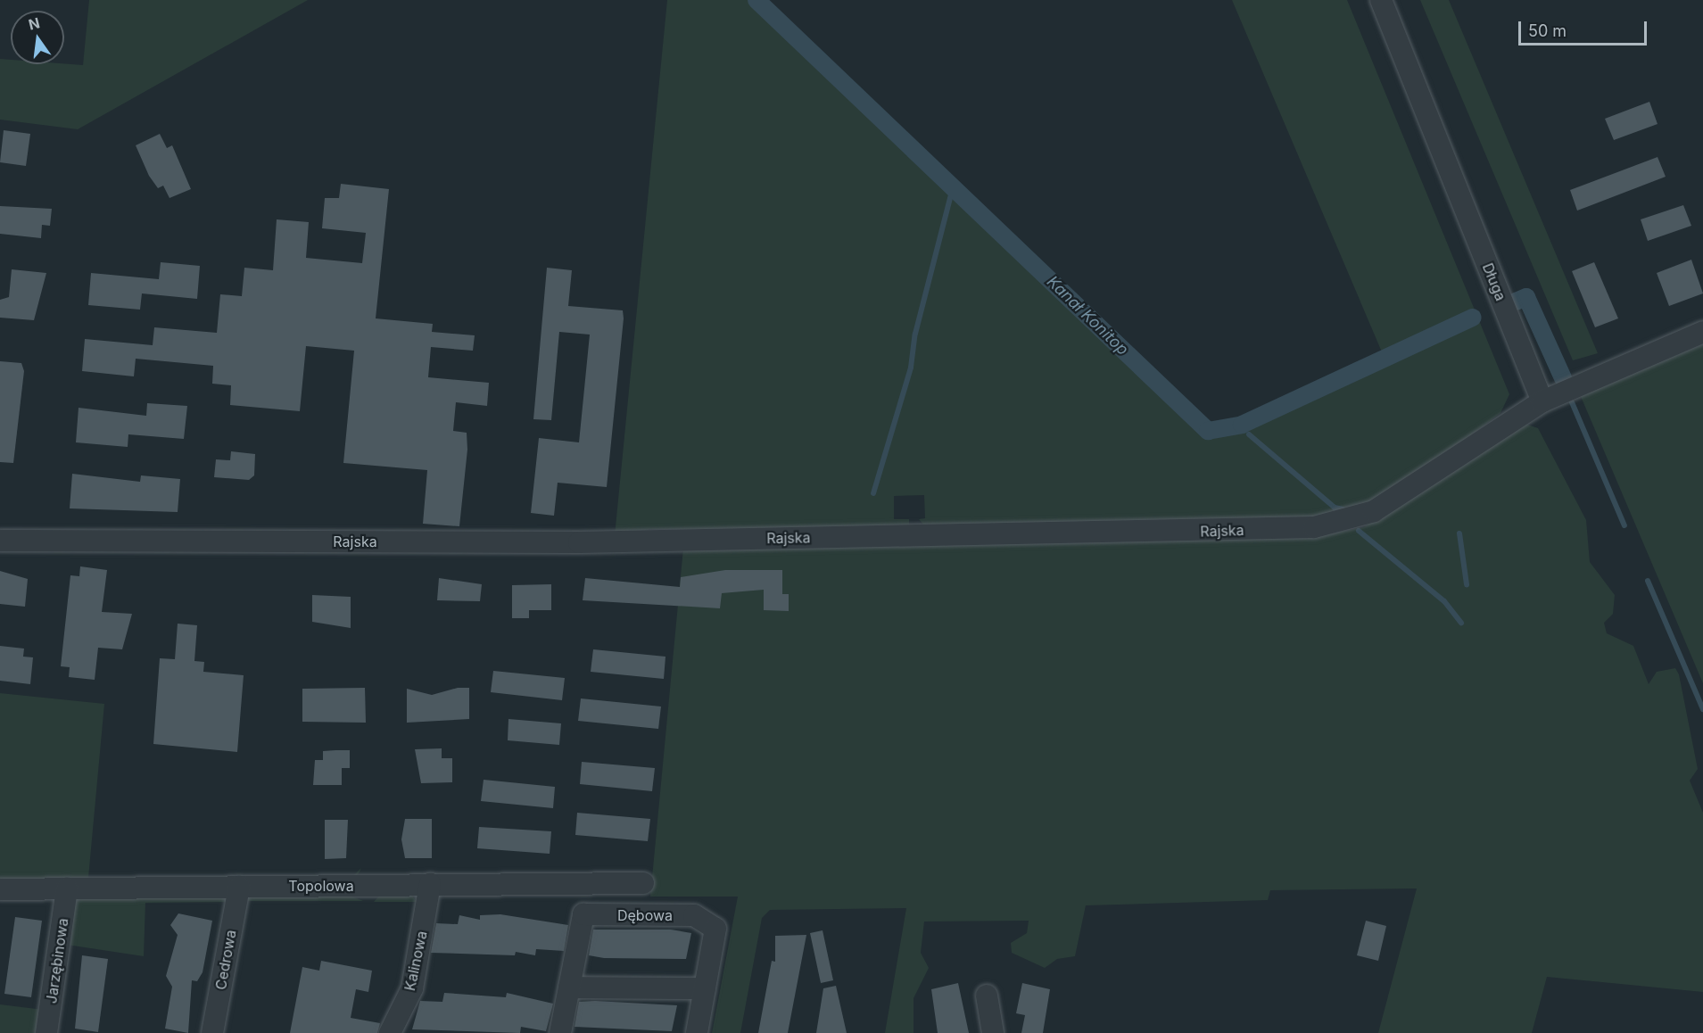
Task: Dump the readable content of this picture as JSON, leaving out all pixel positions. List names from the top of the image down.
{
  "streets": {
    "street": [
      "Długa",
      "Rajska",
      "Topolowa",
      "Dębowa",
      "Cedrowa",
      "Jarzębinowa",
      "Kalinowa"
    ]
  },
  "crossings": [
    ["Długa", "Rajska"],
    ["Topolowa", "Cedrowa"],
    ["Topolowa", "Jarzębinowa"],
    ["Topolowa", "Kalinowa"]
  ],
  "water": ["Kanał Konitop"],
  "scale_bar": "50 m",
  "north": "top"
}
